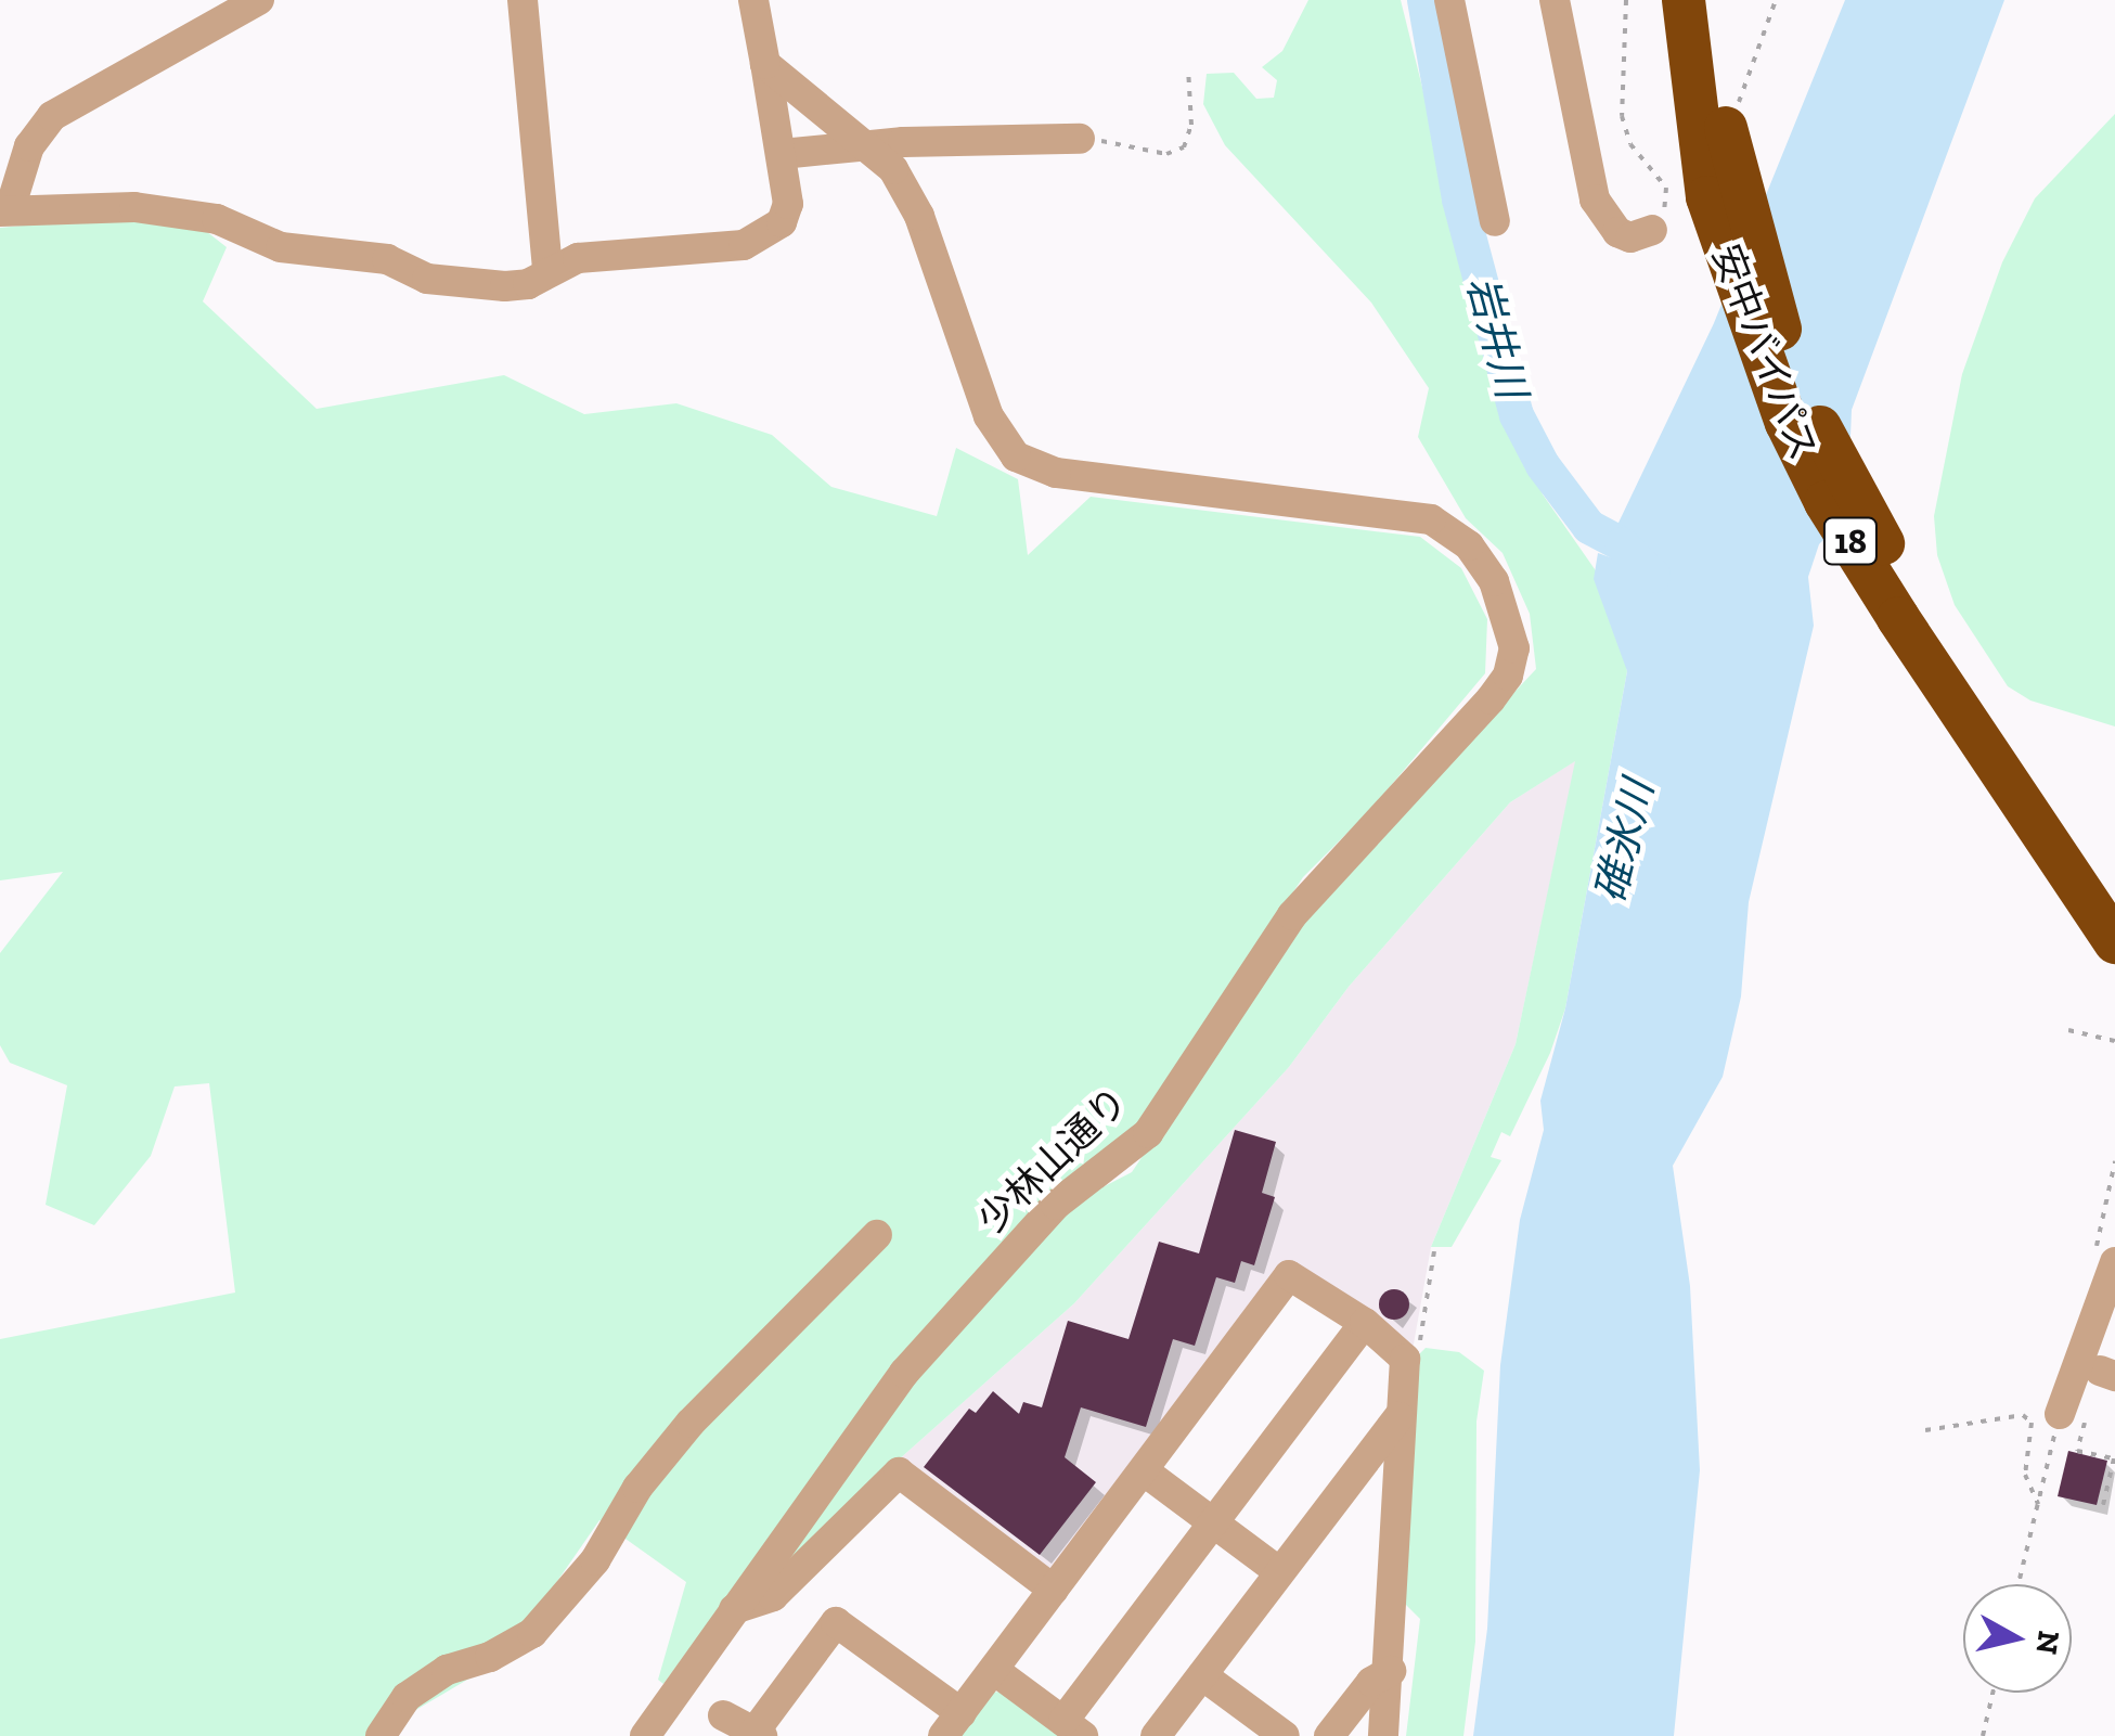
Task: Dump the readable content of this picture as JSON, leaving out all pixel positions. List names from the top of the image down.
{
  "streets": {
    "highway": ["安中バイパス", "18"],
    "street": ["少林山通り"]
  },
  "water": ["岩井川", "碓氷川"],
  "north": "right"
}
